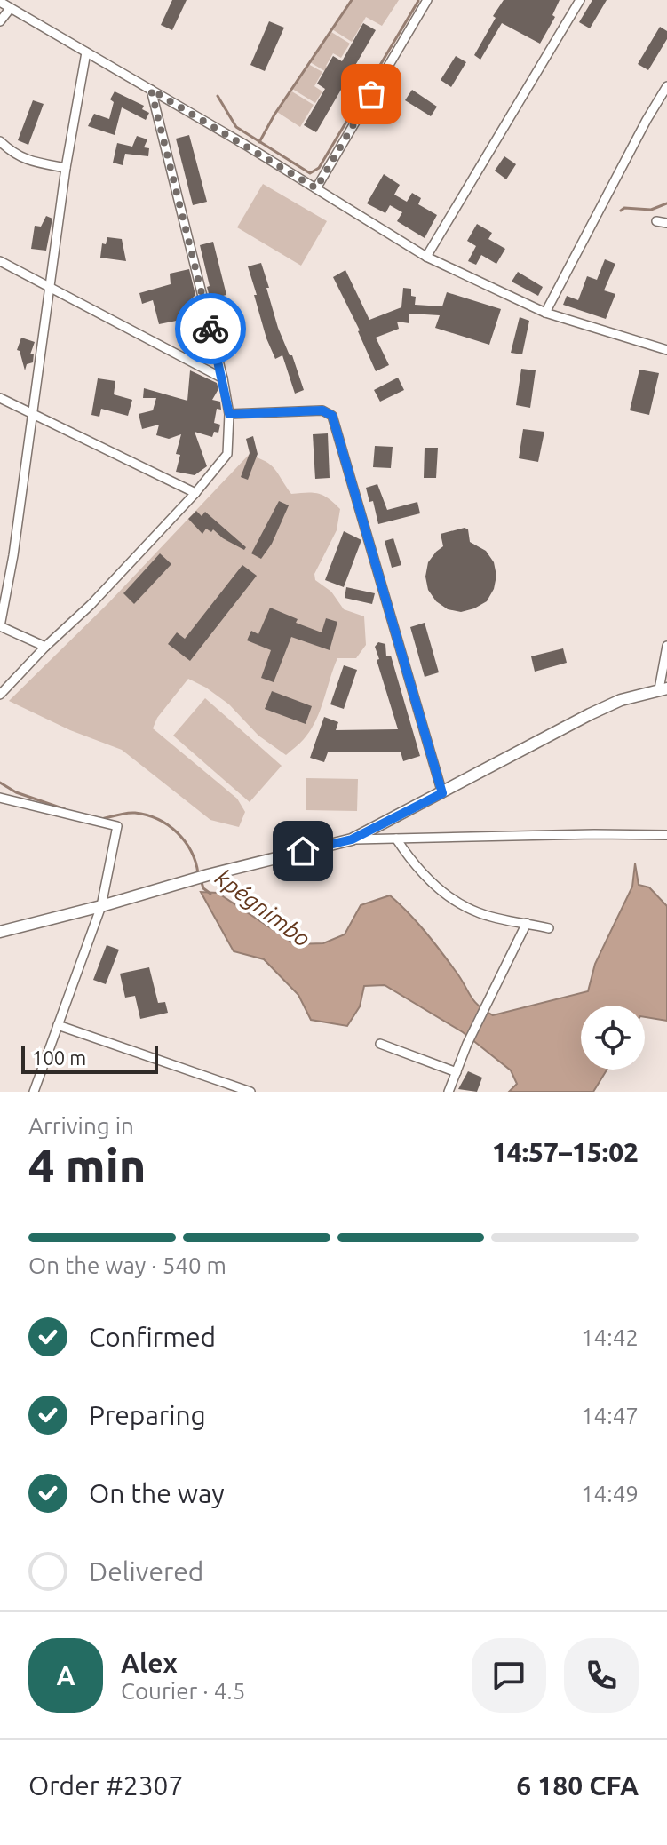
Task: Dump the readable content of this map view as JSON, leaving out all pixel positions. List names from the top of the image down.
{
  "water": ["kpégnimbo"],
  "scale_bar": "100 m",
  "page": {
    "scale": "100 m",
    "heading": ["4 min", "Arriving in", "14:57–15:02"],
    "panel": [
      "Alex",
      "Courier · 4.5",
      "Order #2307",
      "6 180 CFA"
    ],
    "bar": "On the way · 540 m",
    "list": [
      ["Confirmed", "14:42"],
      ["Preparing", "14:47"],
      ["On the way", "14:49"],
      "Delivered"
    ],
    "round": "A"
  }
}
